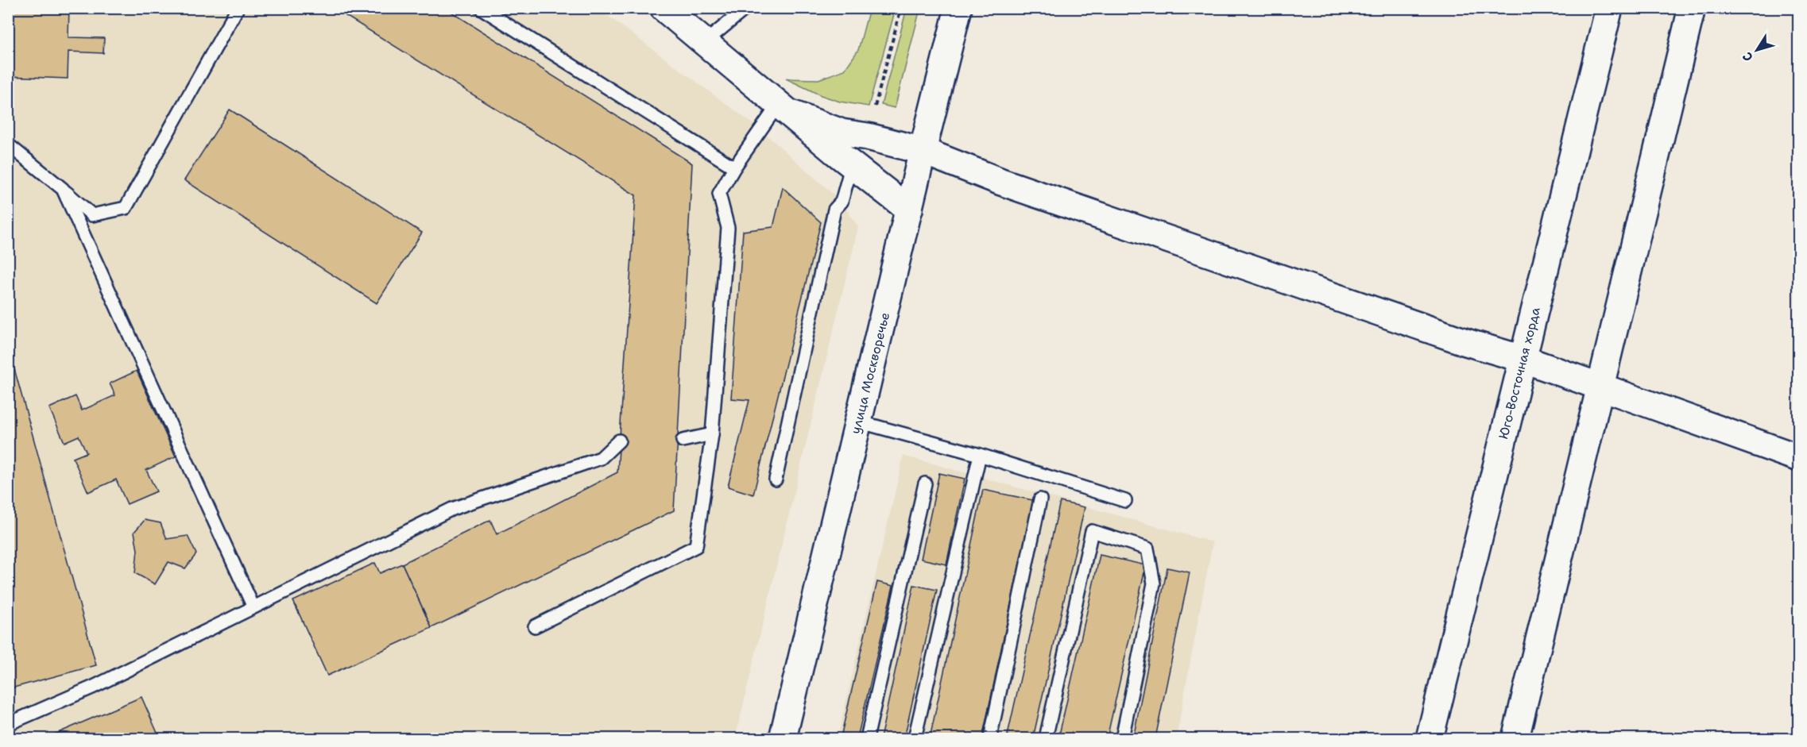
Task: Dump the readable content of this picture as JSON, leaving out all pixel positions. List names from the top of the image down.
{
  "streets": {
    "main road": ["улица Москворечье", "Юго-Восточная хорда"]
  },
  "north": "bottom left"
}
